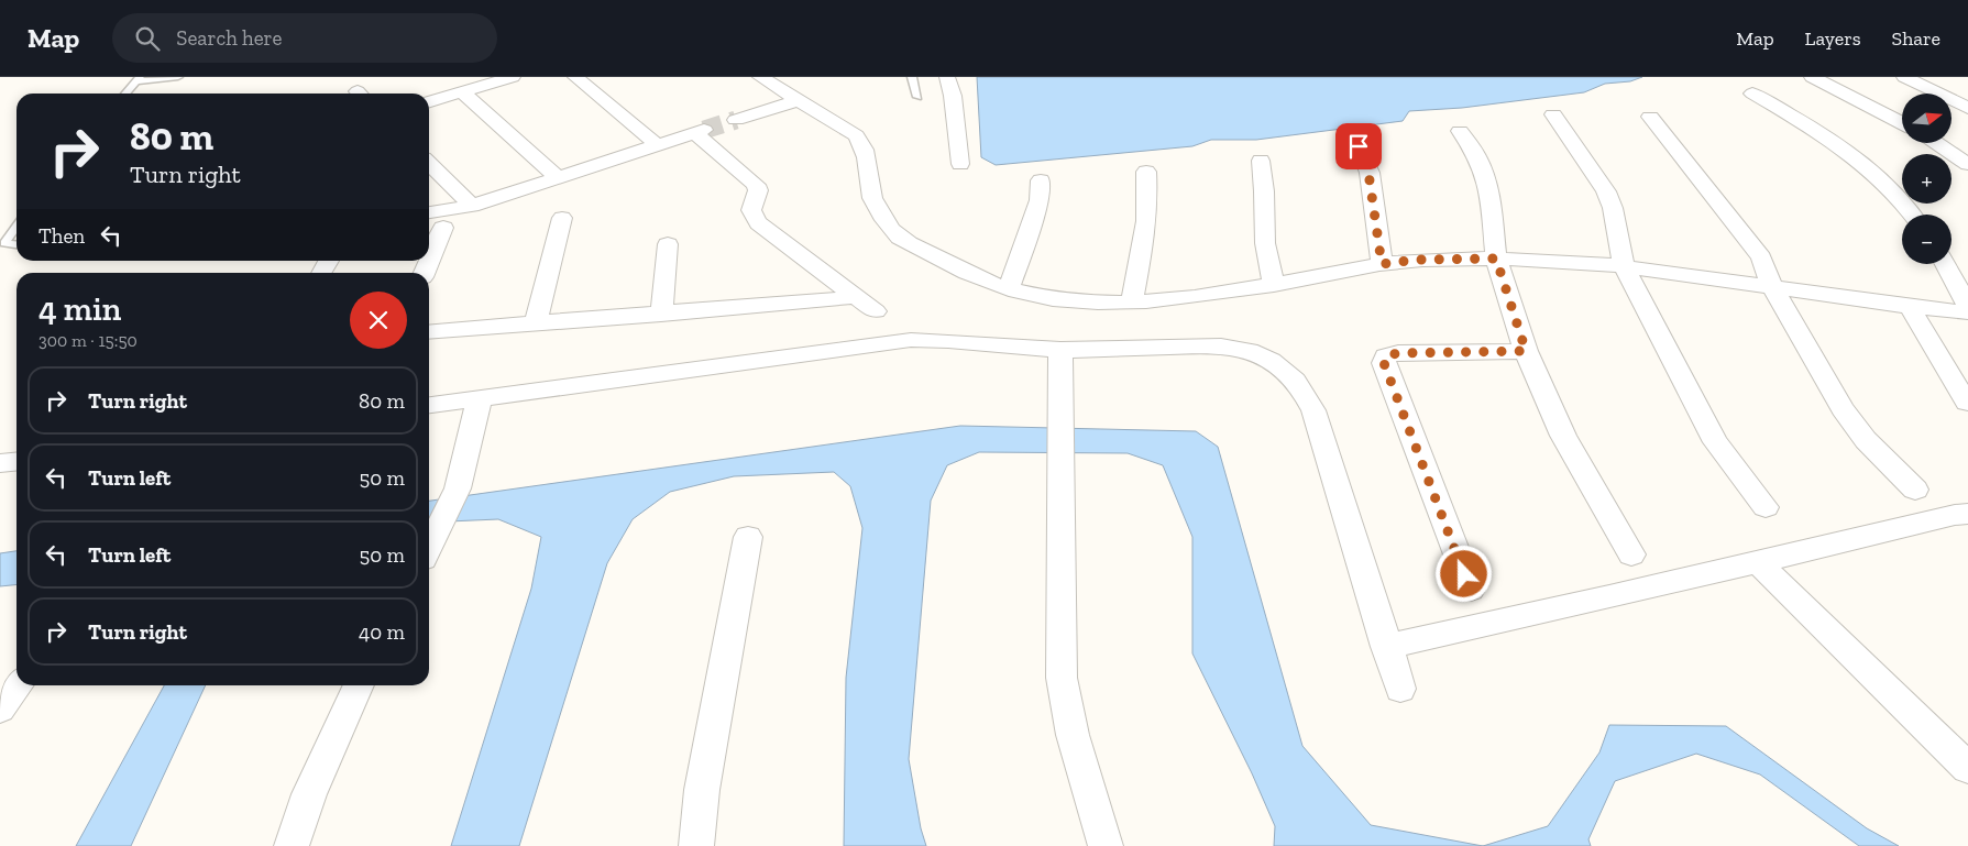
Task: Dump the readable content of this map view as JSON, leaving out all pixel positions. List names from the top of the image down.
{
  "north": "right",
  "page": {
    "header": "Map",
    "search": "Search here",
    "nav": ["Map", "Layers", "Share"],
    "map_buttons": ["+", "−"],
    "turn": ["80 m", "Turn right"],
    "then": "Then",
    "heading": ["4 min", "300 m · 15:50"],
    "list": [
      {
        "name": "Turn right",
        "value": "80 m"
      },
      {
        "name": "Turn left",
        "value": "50 m"
      },
      {
        "name": "Turn left",
        "value": "50 m"
      },
      {
        "name": "Turn right",
        "value": "40 m"
      }
    ]
  }
}
